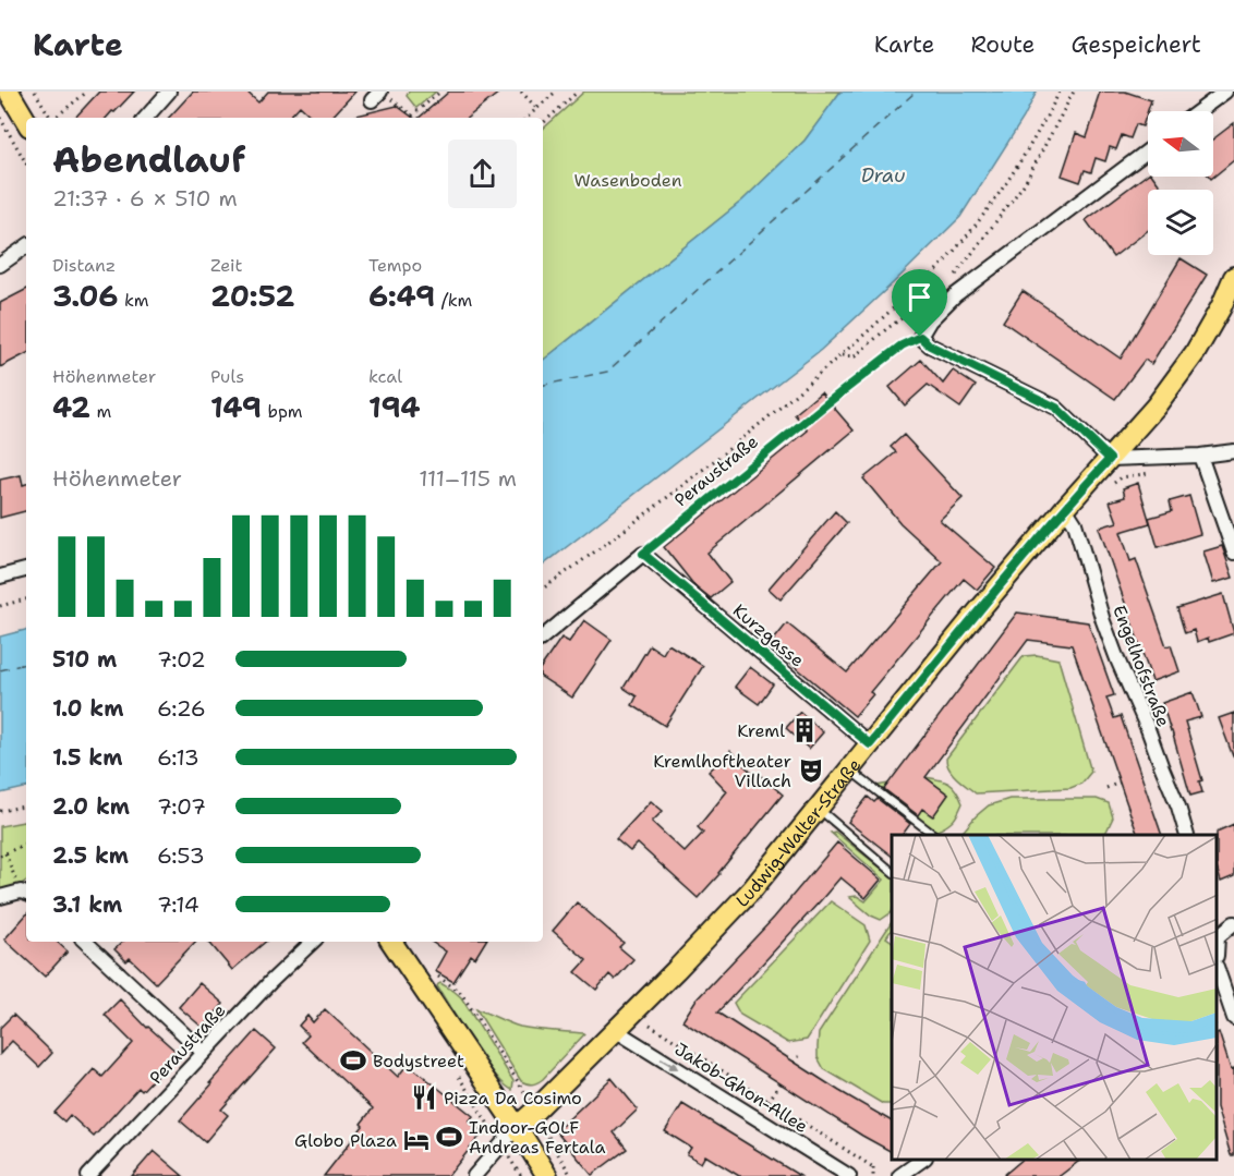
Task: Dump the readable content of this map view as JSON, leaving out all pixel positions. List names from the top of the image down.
{
  "streets": {
    "main road": ["Ludwig-Walter-Straße"],
    "street": [
      "Peraustraße",
      "Kurzgasse",
      "Engelhofstraße",
      "Jakob-Ghon-Allee"
    ]
  },
  "crossings": [
    ["Peraustraße", "Kurzgasse"],
    ["Kurzgasse", "Ludwig-Walter-Straße"],
    ["Engelhofstraße", "Ludwig-Walter-Straße"],
    ["Ludwig-Walter-Straße", "Jakob-Ghon-Allee"]
  ],
  "one_way": ["Jakob-Ghon-Allee"],
  "water": ["Drau"],
  "parks": ["Wasenboden"],
  "places": {
    "building": ["Kreml"],
    "theatre": ["Kremlhoftheater Villach"],
    "sports": ["Bodystreet", "Indoor-GOLF Andreas Fertala"],
    "restaurant": ["Pizza Da Cosimo"],
    "hotel": ["Globo Plaza"]
  },
  "north": "left",
  "page": {
    "header": "Karte",
    "nav": ["Karte", "Route", "Gespeichert"],
    "heading": ["Abendlauf", "21:37 · 6 × 510 m"],
    "stats": [
      ["Distanz", "3.06 km"],
      ["Zeit", "20:52"],
      ["Tempo", "6:49 /km"],
      ["Höhenmeter", "42 m"],
      ["Puls", "149 bpm"],
      ["kcal", "194"]
    ],
    "chart": ["Höhenmeter", "111–115 m"],
    "list": [
      {
        "name": "510 m",
        "note": "7:02"
      },
      {
        "name": "1.0 km",
        "note": "6:26"
      },
      {
        "name": "1.5 km",
        "note": "6:13"
      },
      {
        "name": "2.0 km",
        "note": "7:07"
      },
      {
        "name": "2.5 km",
        "note": "6:53"
      },
      {
        "name": "3.1 km",
        "note": "7:14"
      }
    ]
  }
}
